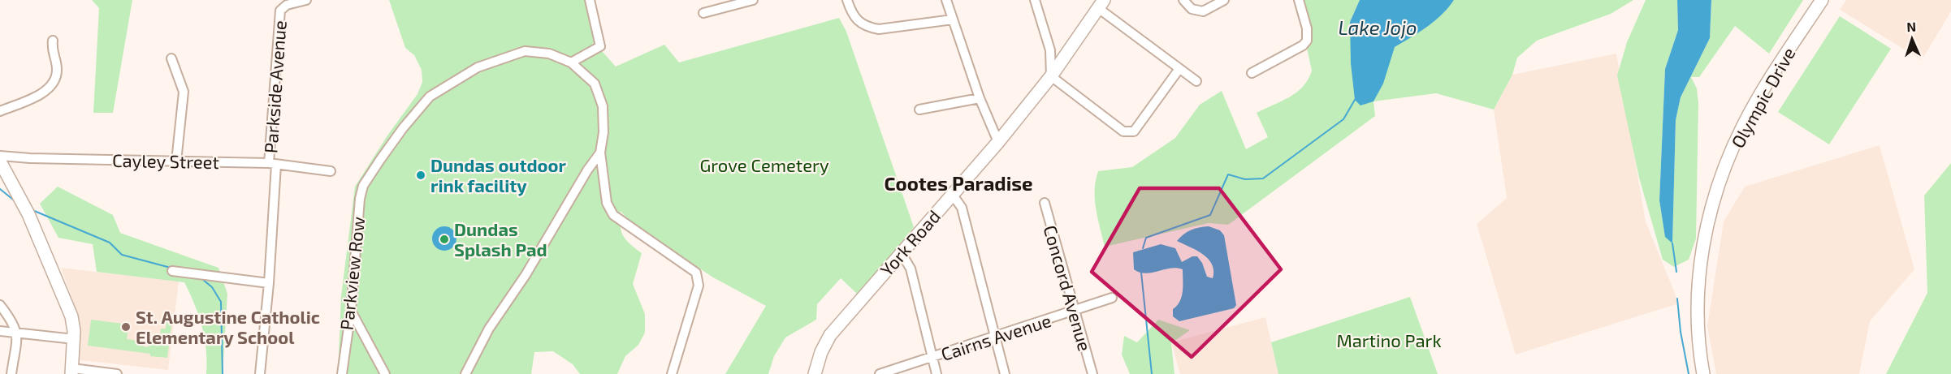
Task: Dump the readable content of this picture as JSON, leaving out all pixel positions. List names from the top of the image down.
{
  "streets": {
    "main road": ["Olympic Drive", "York Road"],
    "street": [
      "Parkside Avenue",
      "Cayley Street",
      "Parkview Row",
      "Concord Avenue",
      "Cairns Avenue"
    ]
  },
  "crossings": [
    ["Parkside Avenue", "Cayley Street"],
    ["Concord Avenue", "Cairns Avenue"]
  ],
  "districts": ["Cootes Paradise"],
  "water": ["Lake Jojo"],
  "parks": ["Grove Cemetery", "Martino Park"],
  "places": ["Dundas outdoor rink facility", "Dundas Splash Pad", "St. Augustine Catholic Elementary School"],
  "north": "top"
}
